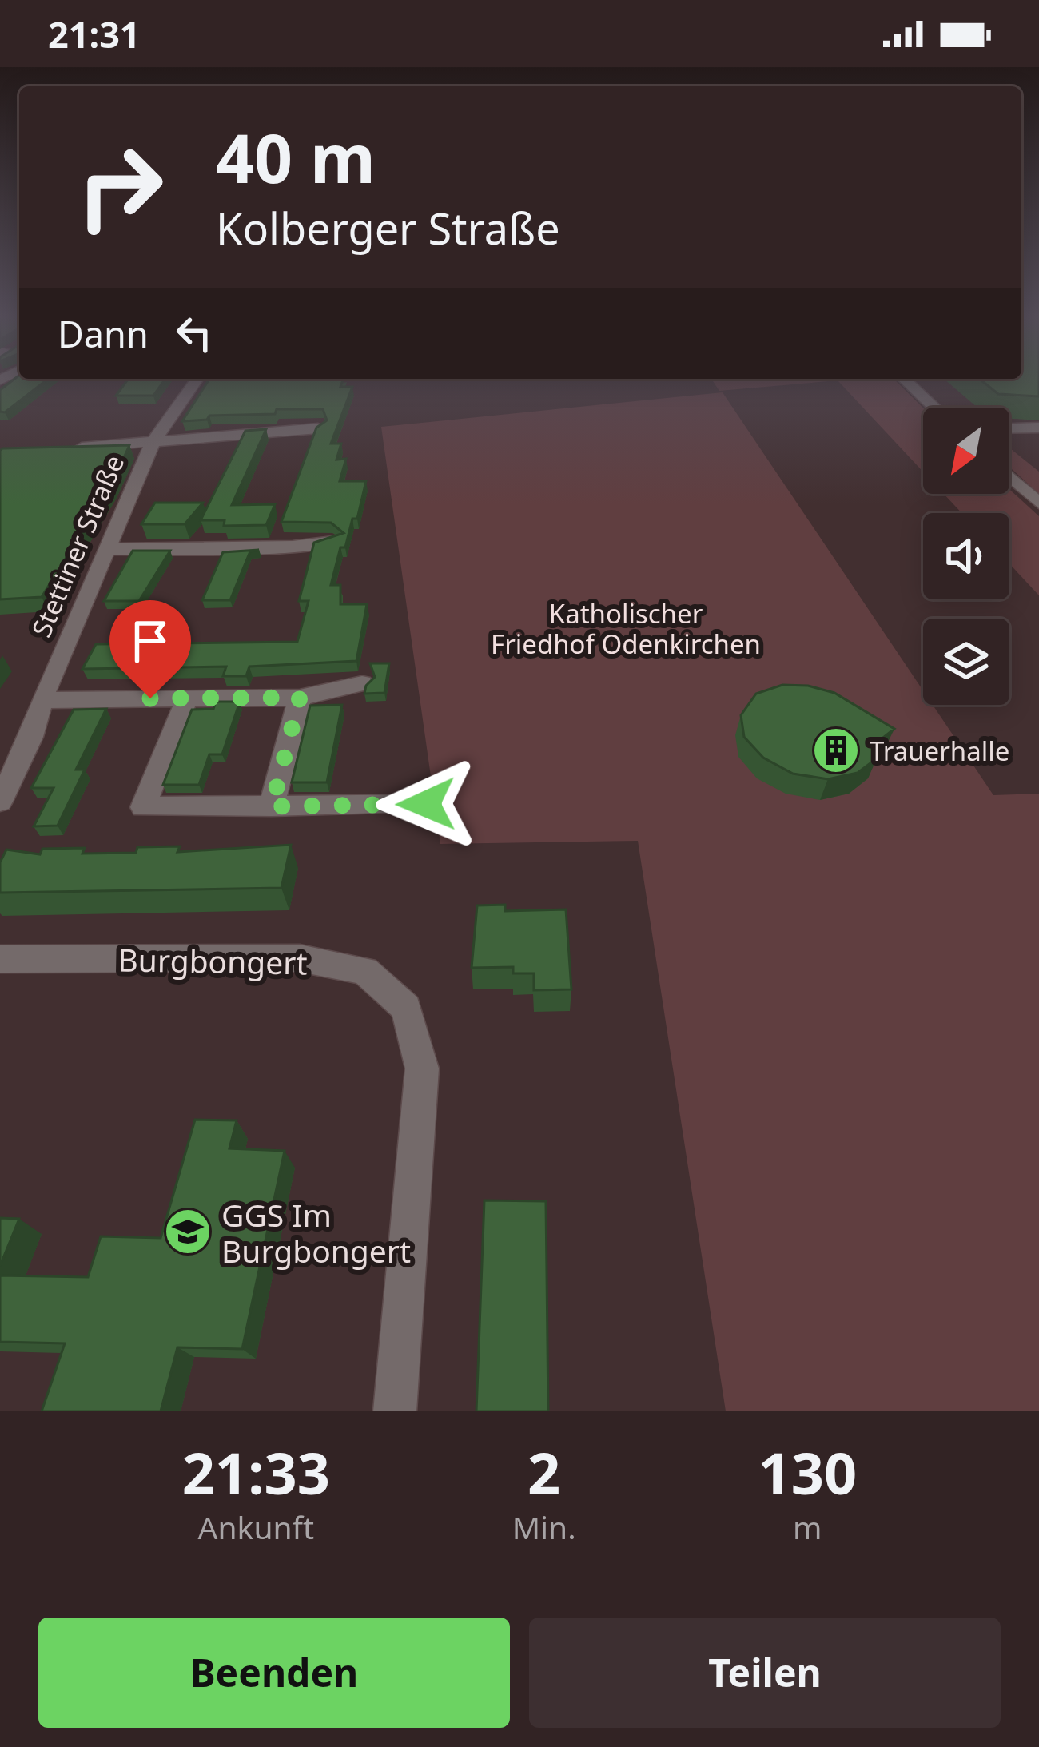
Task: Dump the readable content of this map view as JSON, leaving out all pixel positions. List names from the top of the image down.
{
  "streets": {
    "street": ["Stettiner Straße", "Burgbongert"]
  },
  "parks": ["Katholischer Friedhof Odenkirchen"],
  "places": {
    "building": ["Trauerhalle"],
    "school or university": ["GGS Im Burgbongert"]
  },
  "north": "bottom left",
  "page": {
    "status": "21:31",
    "turn": ["40 m", "Kolberger Straße"],
    "then": "Dann",
    "eta": [
      "21:33",
      "Ankunft",
      "2",
      "Min.",
      "130",
      "m"
    ],
    "buttons": ["Beenden", "Teilen"]
  }
}
